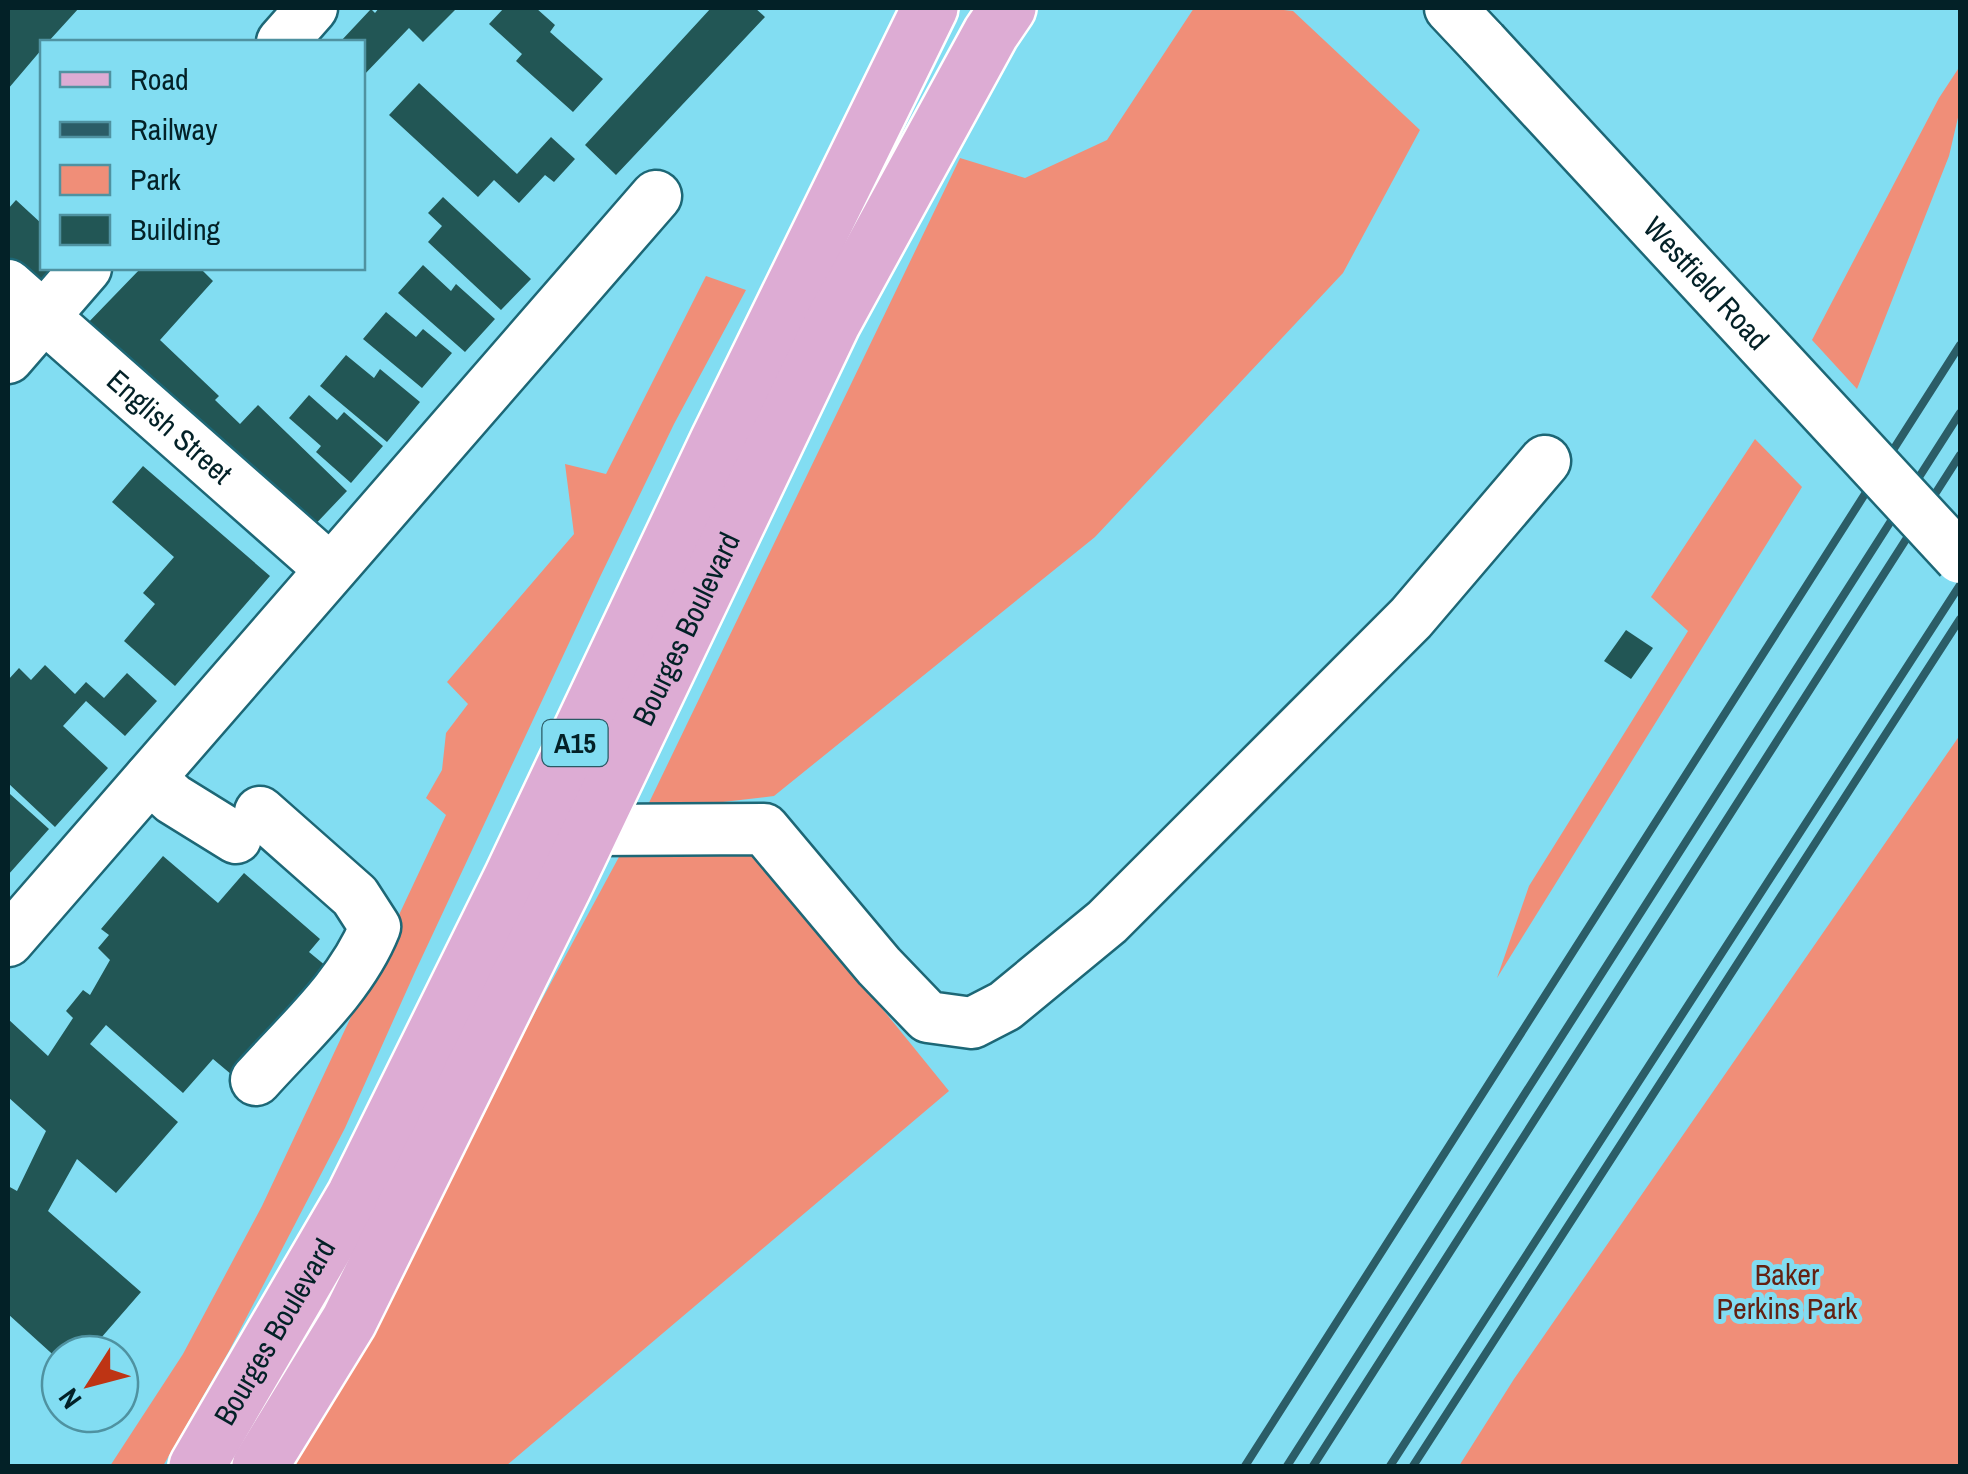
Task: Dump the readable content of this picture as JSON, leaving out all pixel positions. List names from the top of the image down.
{
  "streets": {
    "main road": ["Bourges Boulevard", "A15"],
    "street": ["Westfield Road", "English Street"]
  },
  "parks": ["Baker Perkins Park"],
  "legend": [
    "Road",
    "Railway",
    "Park",
    "Building"
  ],
  "north": "bottom left"
}
